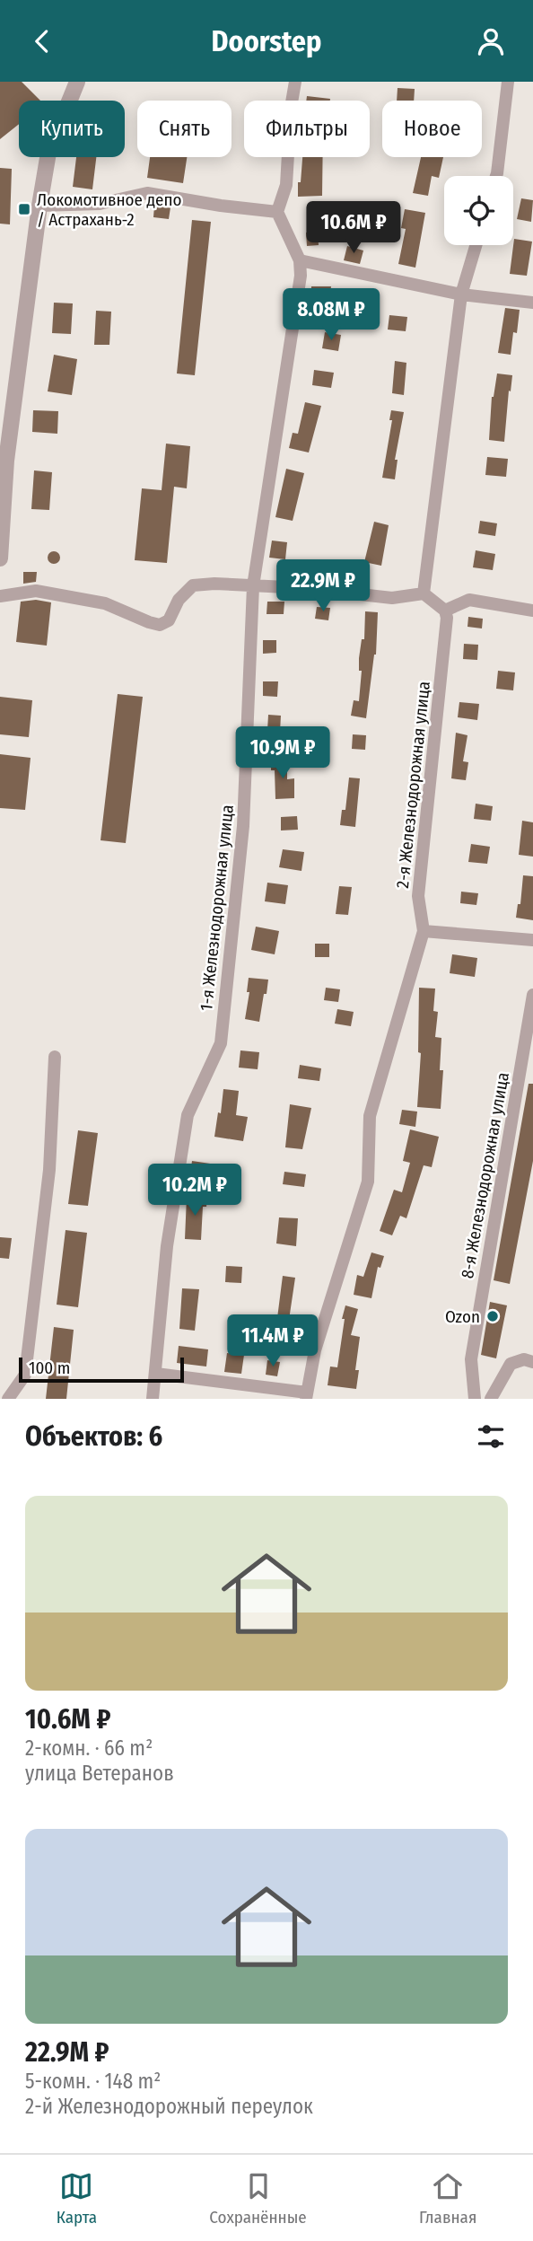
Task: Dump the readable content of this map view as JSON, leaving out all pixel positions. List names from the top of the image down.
{
  "streets": {
    "street": ["2-я Железнодорожная улица", "1-я Железнодорожная улица", "8-я Железнодорожная улица"]
  },
  "places": {
    "transit": ["Локомотивное депо / Астрахань-2"],
    "other": ["Ozon"]
  },
  "scale_bar": "100 m",
  "page": {
    "header": "Doorstep",
    "chip": [
      "Купить",
      "Снять",
      "Фильтры",
      "Новое"
    ],
    "price": [
      "10.6M ₽",
      "8.08M ₽",
      "22.9M ₽",
      "10.9M ₽",
      "10.2M ₽",
      "11.4M ₽"
    ],
    "scale": "100 m",
    "heading": "Объектов: 6",
    "list": [
      {
        "name": "10.6M ₽",
        "note": "2-комн. · 66 m² · улица Ветеранов"
      },
      {
        "name": "22.9M ₽",
        "note": "5-комн. · 148 m² · 2-й Железнодорожный переулок"
      }
    ],
    "tabs": ["Карта", "Сохранённые", "Главная"]
  }
}
